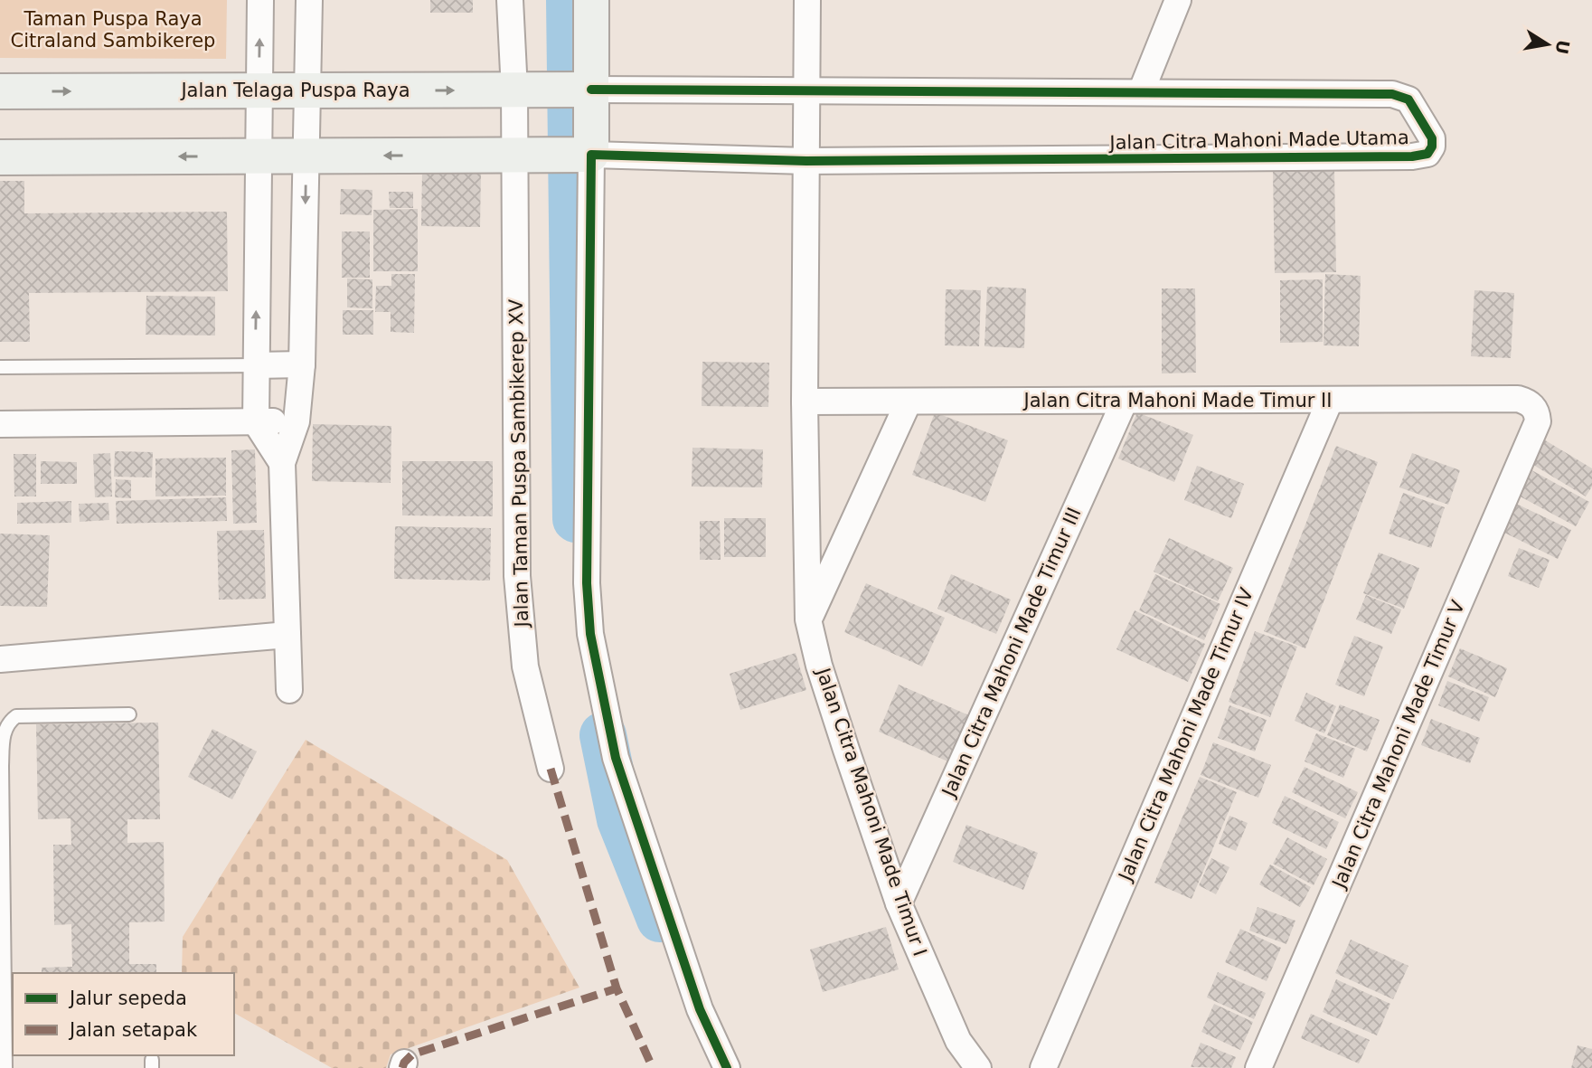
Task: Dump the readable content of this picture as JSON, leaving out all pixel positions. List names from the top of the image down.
{
  "streets": {
    "main road": ["Jalan Telaga Puspa Raya"],
    "street": [
      "Jalan Citra Mahoni Made Utama",
      "Jalan Citra Mahoni Made Timur II",
      "Jalan Taman Puspa Sambikerep XV",
      "Jalan Citra Mahoni Made Timur III",
      "Jalan Citra Mahoni Made Timur IV",
      "Jalan Citra Mahoni Made Timur V",
      "Jalan Citra Mahoni Made Timur I"
    ]
  },
  "crossings": [
    ["Jalan Telaga Puspa Raya", "Jalan Citra Mahoni Made Utama"],
    ["Jalan Telaga Puspa Raya", "Jalan Taman Puspa Sambikerep XV"],
    ["Jalan Citra Mahoni Made Utama", "Jalan Citra Mahoni Made Timur I"],
    ["Jalan Citra Mahoni Made Timur II", "Jalan Citra Mahoni Made Timur III"],
    ["Jalan Citra Mahoni Made Timur II", "Jalan Citra Mahoni Made Timur IV"],
    ["Jalan Citra Mahoni Made Timur II", "Jalan Citra Mahoni Made Timur V"],
    ["Jalan Citra Mahoni Made Timur II", "Jalan Citra Mahoni Made Timur I"],
    ["Jalan Citra Mahoni Made Timur III", "Jalan Citra Mahoni Made Timur I"]
  ],
  "parks": ["Taman Puspa Raya Citraland Sambikerep"],
  "legend": ["Jalur sepeda", "Jalan setapak"],
  "north": "right"
}
